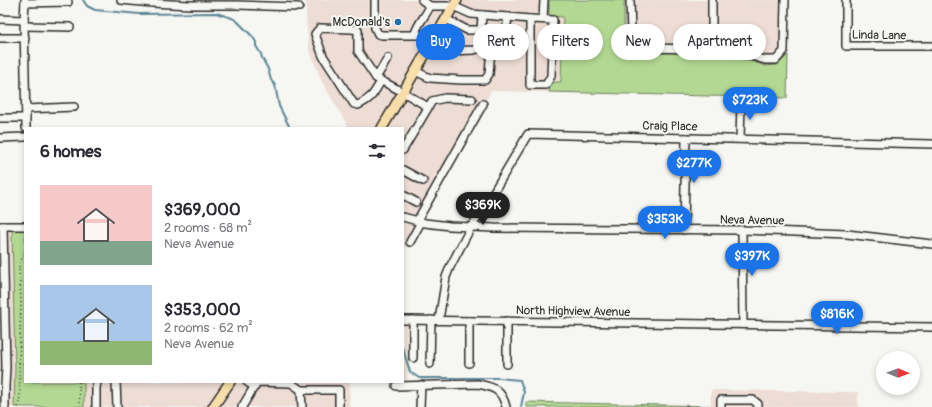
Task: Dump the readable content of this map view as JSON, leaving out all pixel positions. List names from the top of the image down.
{
  "streets": {
    "street": [
      "Linda Lane",
      "Craig Place",
      "Neva Avenue",
      "North Highview Avenue"
    ]
  },
  "crossings": [
    ["Craig Place", "Neva Avenue"]
  ],
  "places": ["McDonald's"],
  "north": "right",
  "page": {
    "chip": [
      "Buy",
      "Rent",
      "Filters",
      "New",
      "Apartment"
    ],
    "price": [
      "$723K",
      "$277K",
      "$369K",
      "$353K",
      "$397K",
      "$816K"
    ],
    "heading": "6 homes",
    "list": [
      {
        "name": "$369,000",
        "note": "2 rooms · 68 m² · Neva Avenue"
      },
      {
        "name": "$353,000",
        "note": "2 rooms · 62 m² · Neva Avenue"
      }
    ]
  }
}
